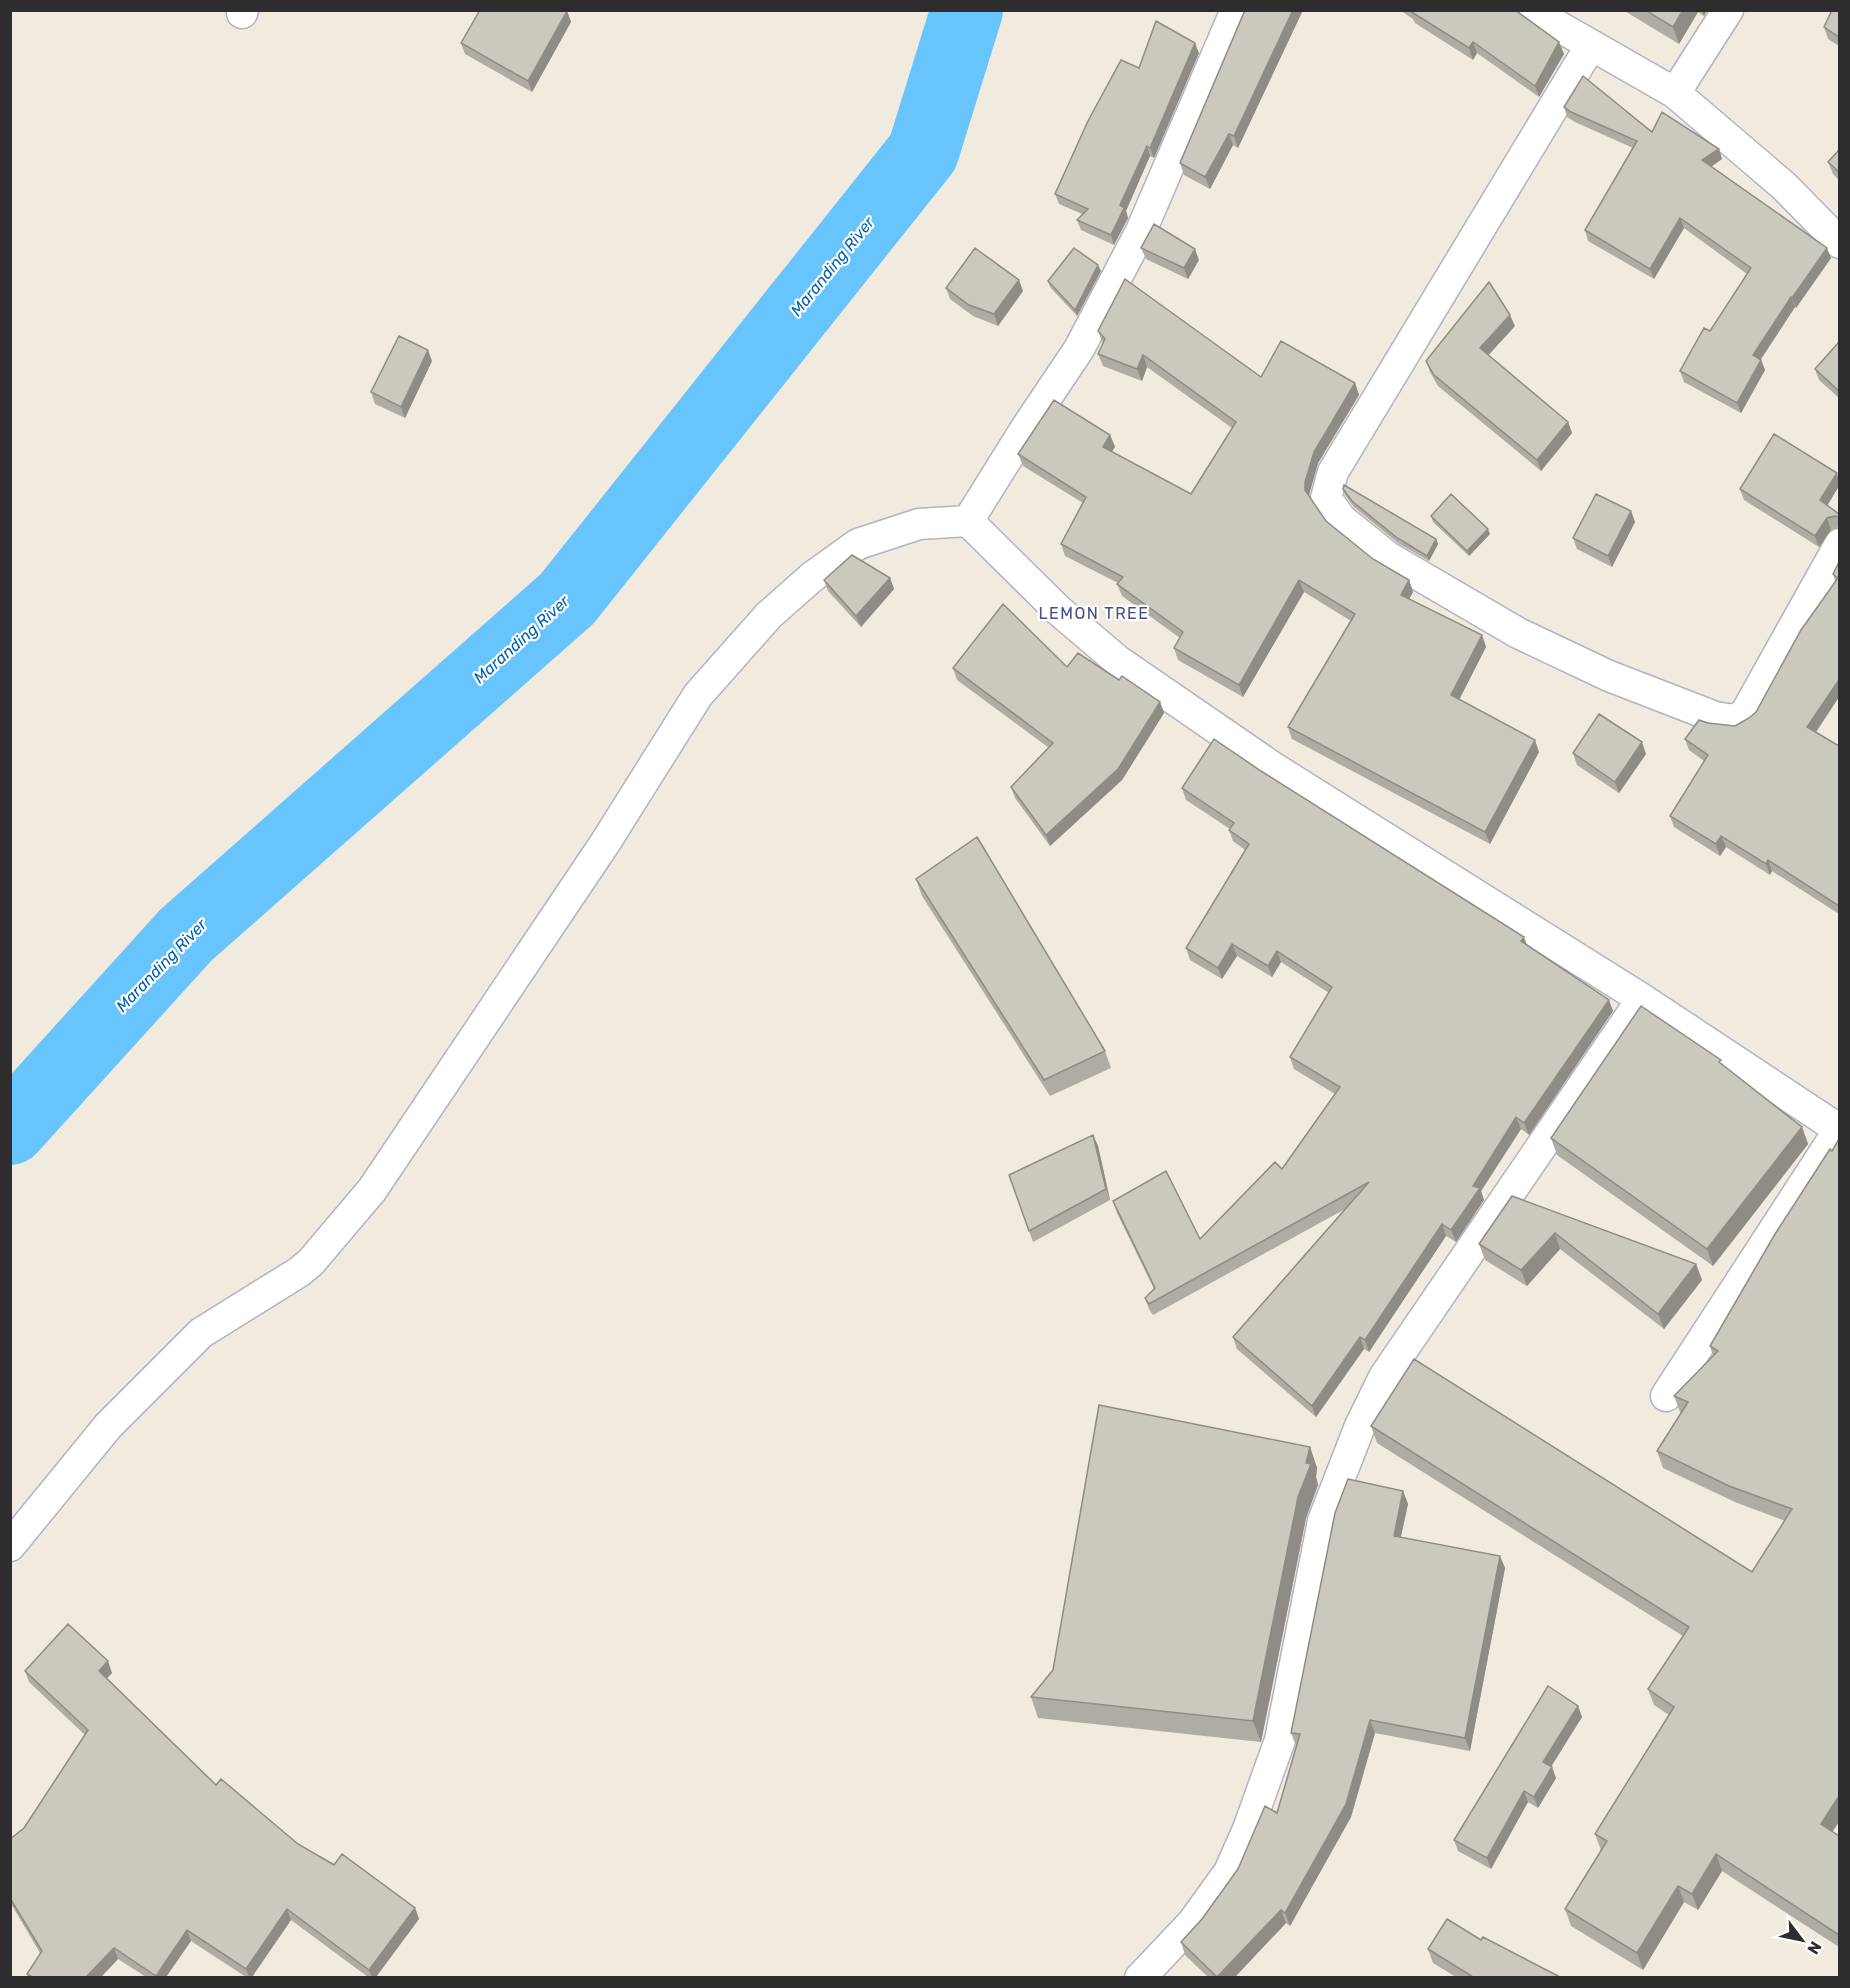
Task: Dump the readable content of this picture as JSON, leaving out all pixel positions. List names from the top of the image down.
{
  "districts": ["LEMON TREE"],
  "water": ["Maranding River"],
  "north": "bottom right"
}
